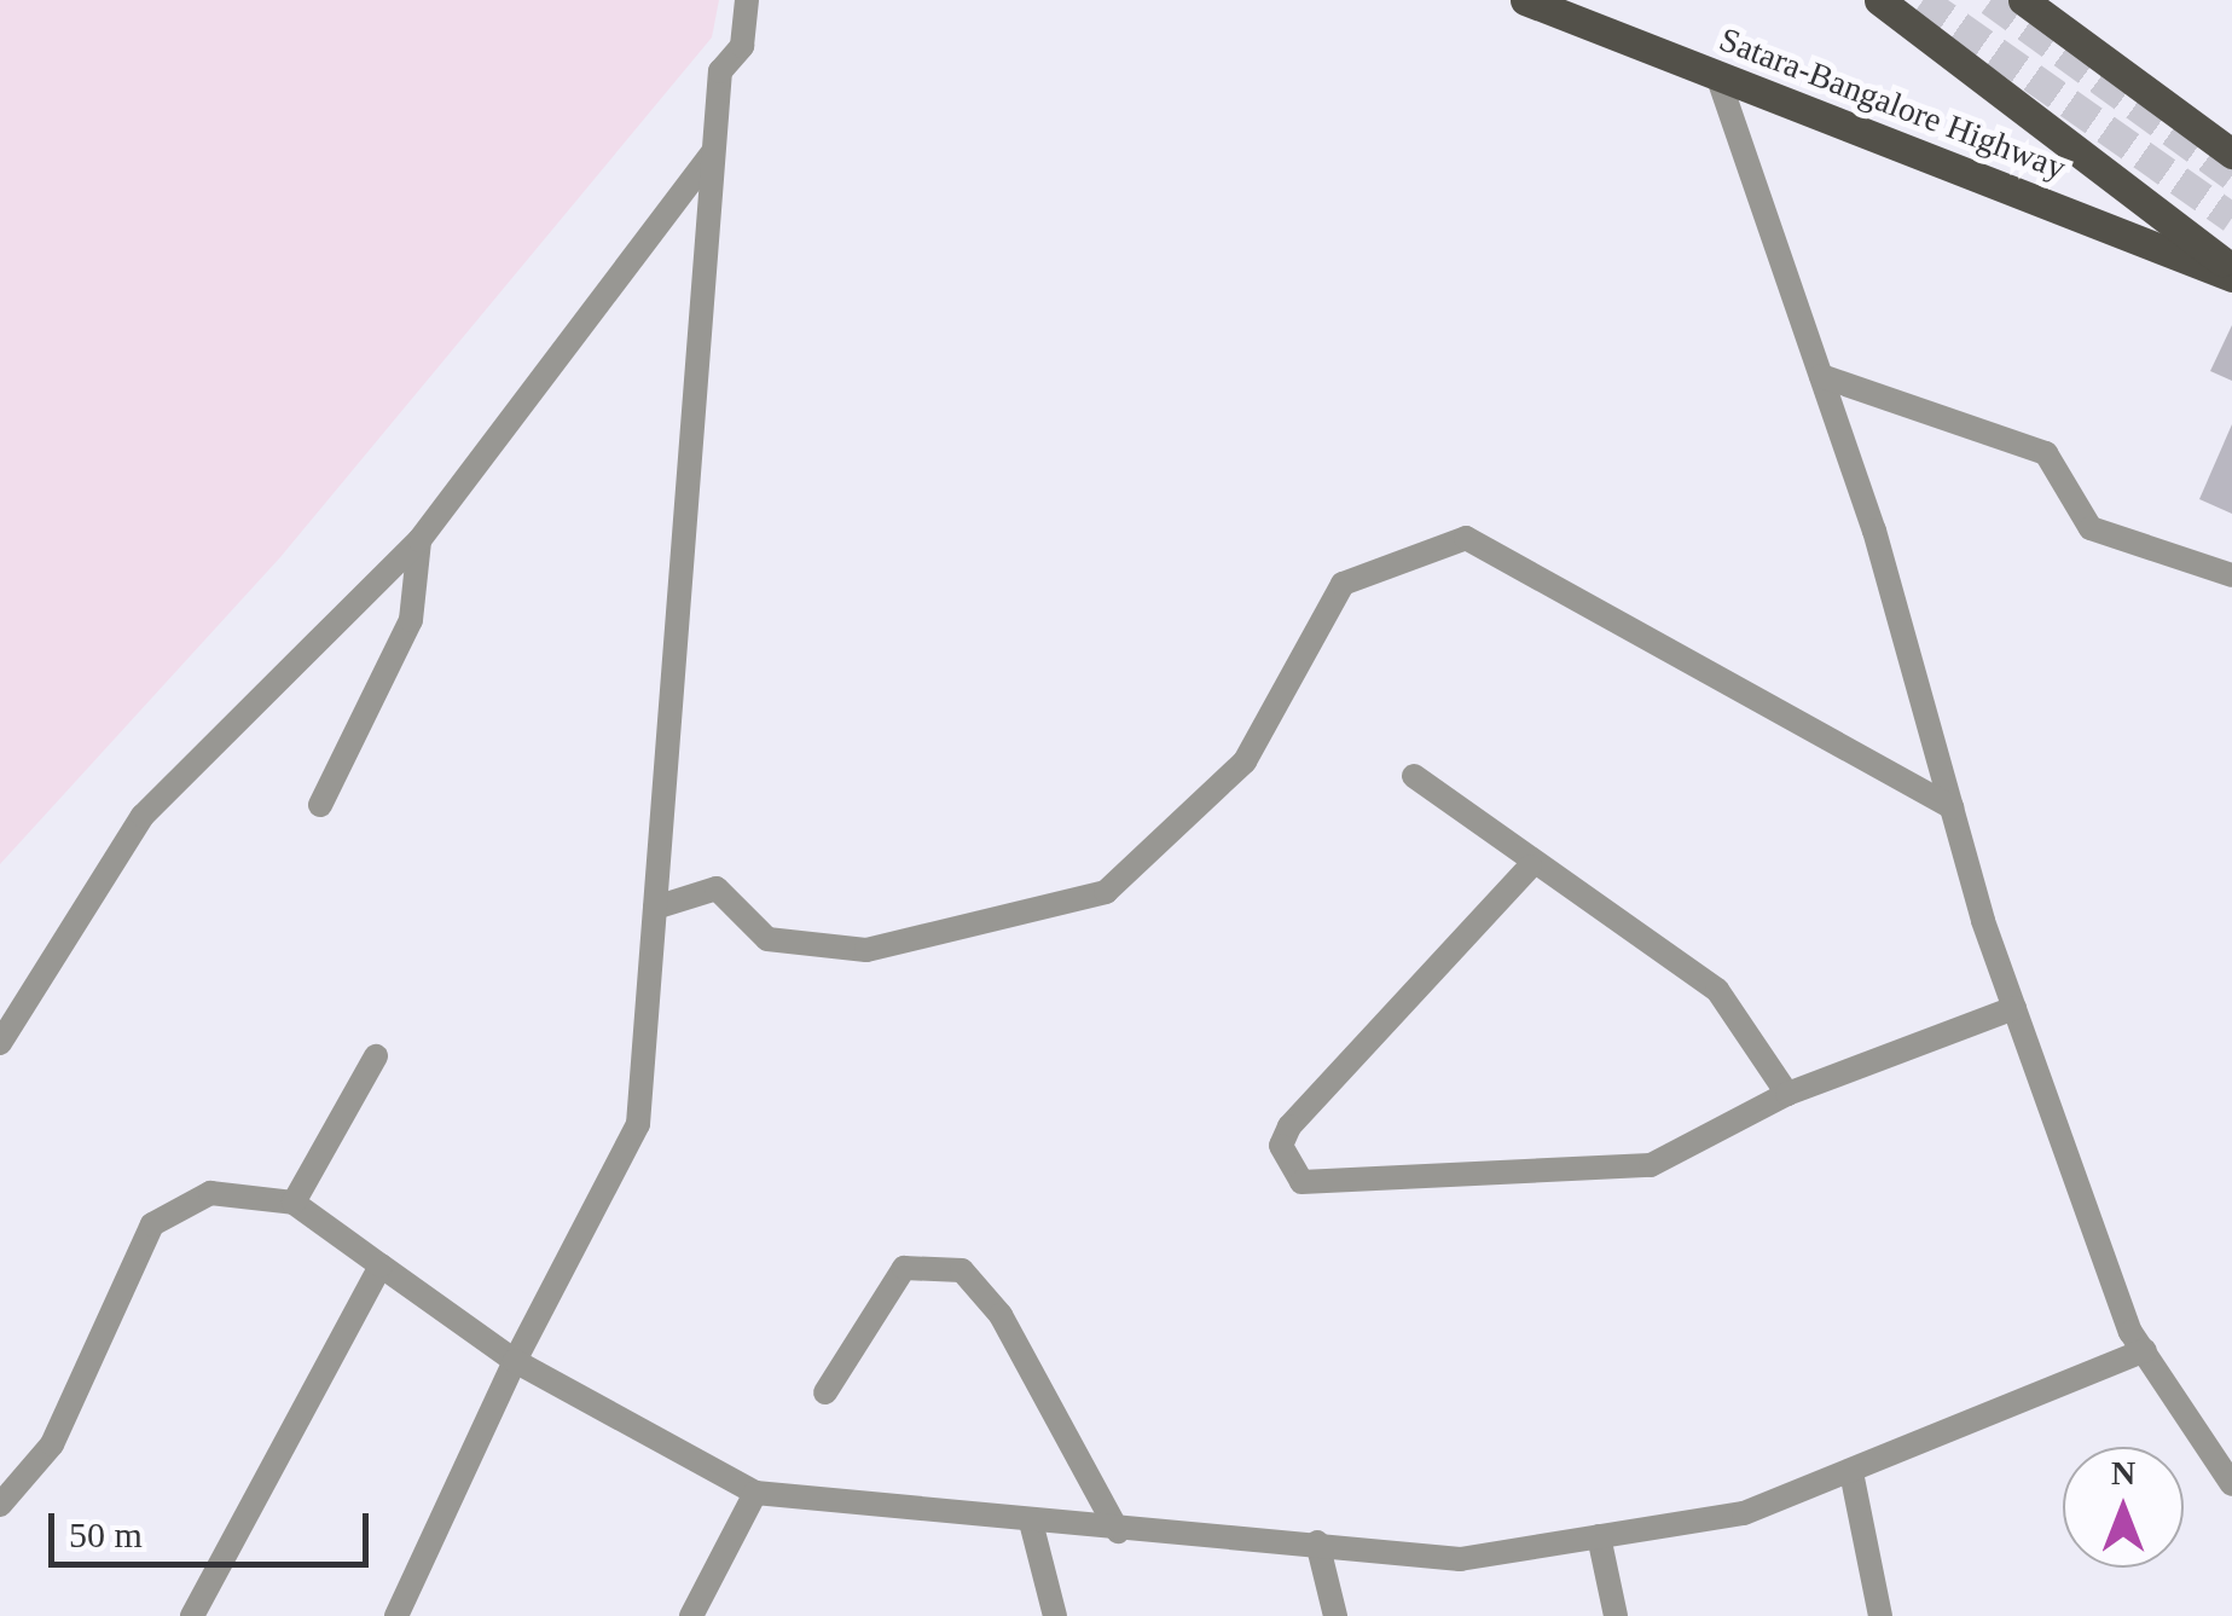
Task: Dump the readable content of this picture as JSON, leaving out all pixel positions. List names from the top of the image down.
{
  "streets": {
    "main road": ["Satara-Bangalore Highway"]
  },
  "scale_bar": "50 m",
  "north": "top"
}
